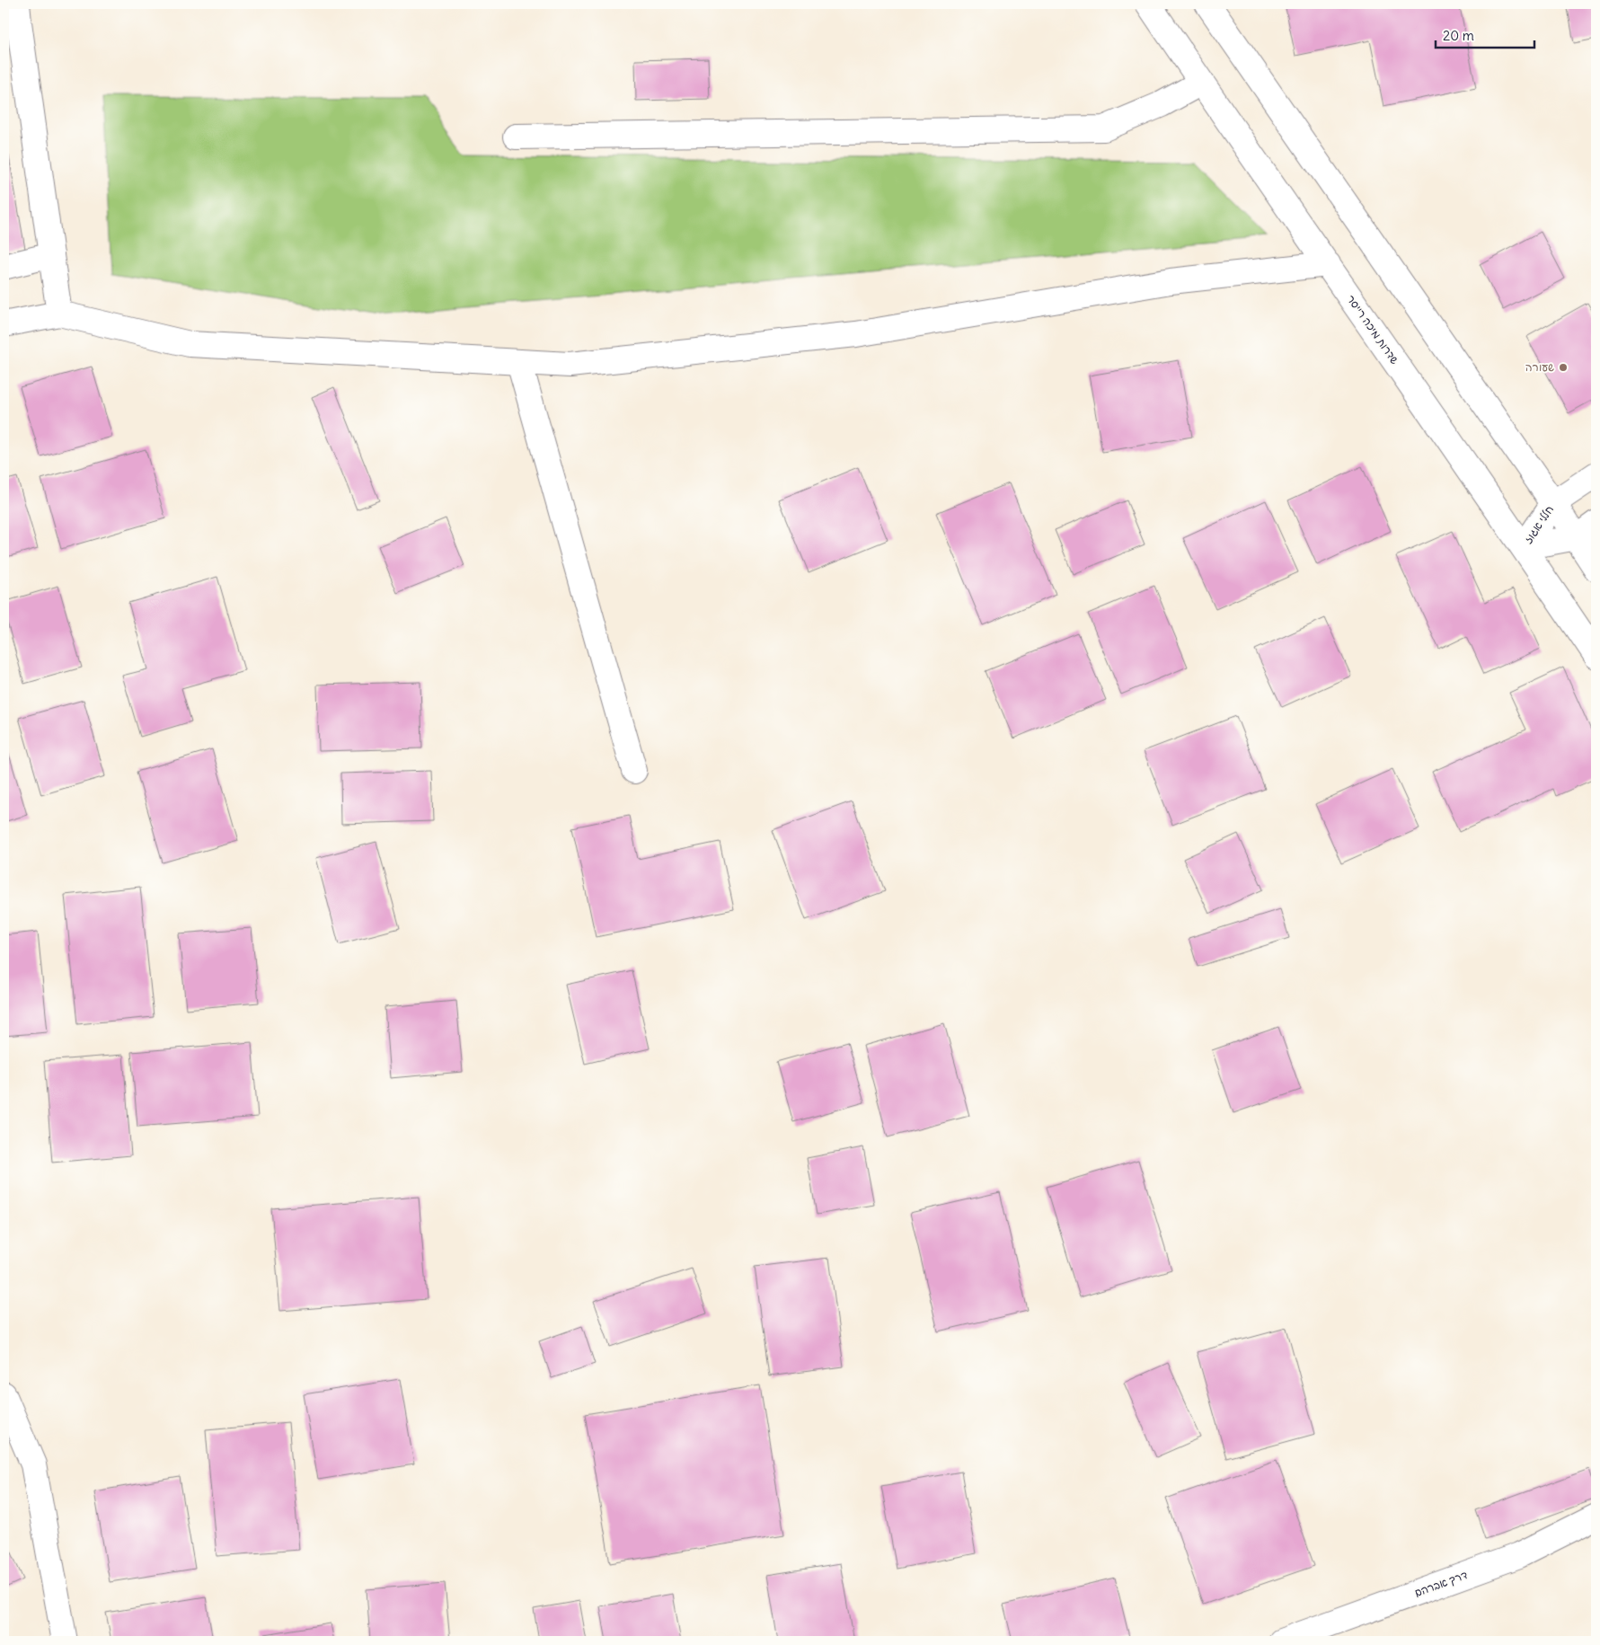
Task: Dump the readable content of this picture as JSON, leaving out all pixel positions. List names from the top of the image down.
{
  "streets": {
    "street": ["שדרות מיכה רייסר", "חללי אגוז", "דרך אברהם"]
  },
  "crossings": [
    ["שדרות מיכה רייסר", "חללי אגוז"]
  ],
  "places": ["שעורה"],
  "scale_bar": "20 m"
}
